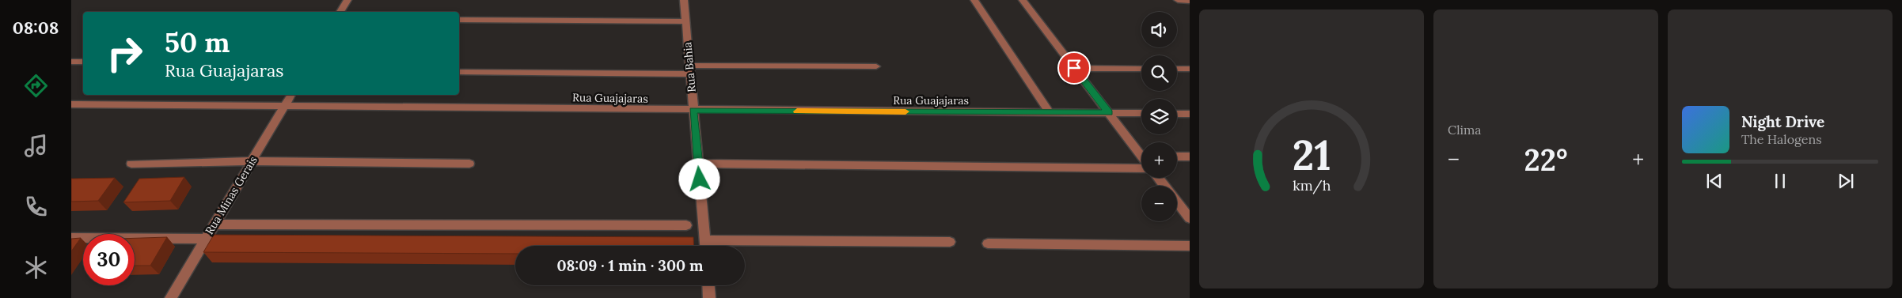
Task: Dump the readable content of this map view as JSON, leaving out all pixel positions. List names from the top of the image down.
{
  "streets": {
    "street": ["Rua Bahia", "Rua Guajajaras", "Rua Minas Gerais"]
  },
  "crossings": [
    ["Rua Bahia", "Rua Guajajaras"],
    ["Rua Guajajaras", "Rua Minas Gerais"]
  ],
  "page": {
    "tabs": "08:08",
    "tile": "Clima",
    "map_buttons": ["+", "−"],
    "turn": ["50 m", "Rua Guajajaras"],
    "song": ["Night Drive", "The Halogens"],
    "heat": ["−", "22°", "+"],
    "limit": "30",
    "trip": "08:09 · 1 min · 300 m",
    "gauge": ["21", "km/h"]
  }
}
